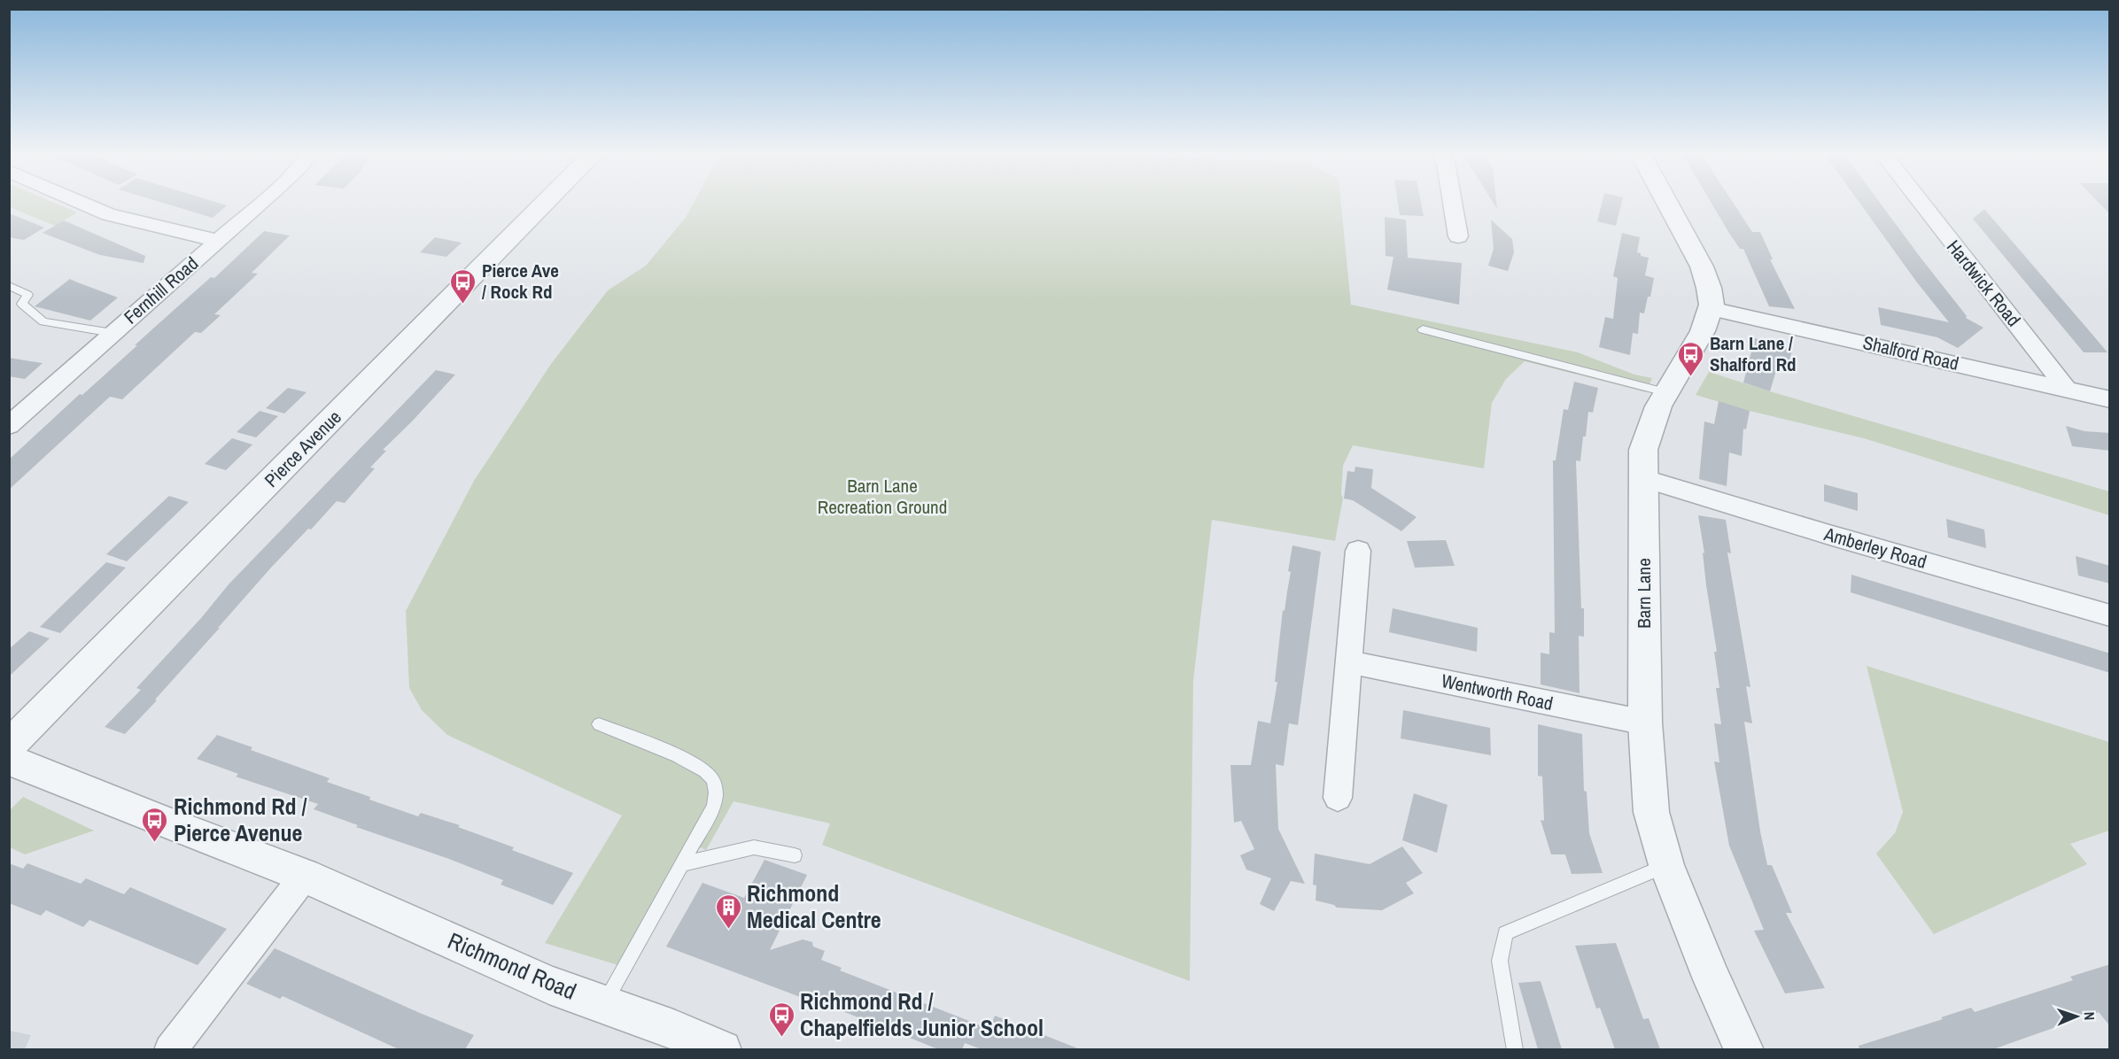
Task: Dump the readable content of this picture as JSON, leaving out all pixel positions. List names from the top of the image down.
{
  "streets": {
    "street": [
      "Hardwick Road",
      "Fernhill Road",
      "Shalford Road",
      "Pierce Avenue",
      "Amberley Road",
      "Barn Lane",
      "Wentworth Road",
      "Richmond Road"
    ]
  },
  "crossings": [
    ["Hardwick Road", "Shalford Road"],
    ["Shalford Road", "Barn Lane"],
    ["Amberley Road", "Barn Lane"],
    ["Barn Lane", "Wentworth Road"]
  ],
  "parks": ["Barn Lane Recreation Ground"],
  "places": {
    "bus stop": [
      "Pierce Ave / Rock Rd",
      "Barn Lane / Shalford Rd",
      "Richmond Rd / Pierce Avenue",
      "Richmond Rd / Chapelfields Junior School"
    ],
    "building": ["Richmond Medical Centre"]
  },
  "north": "right"
}
